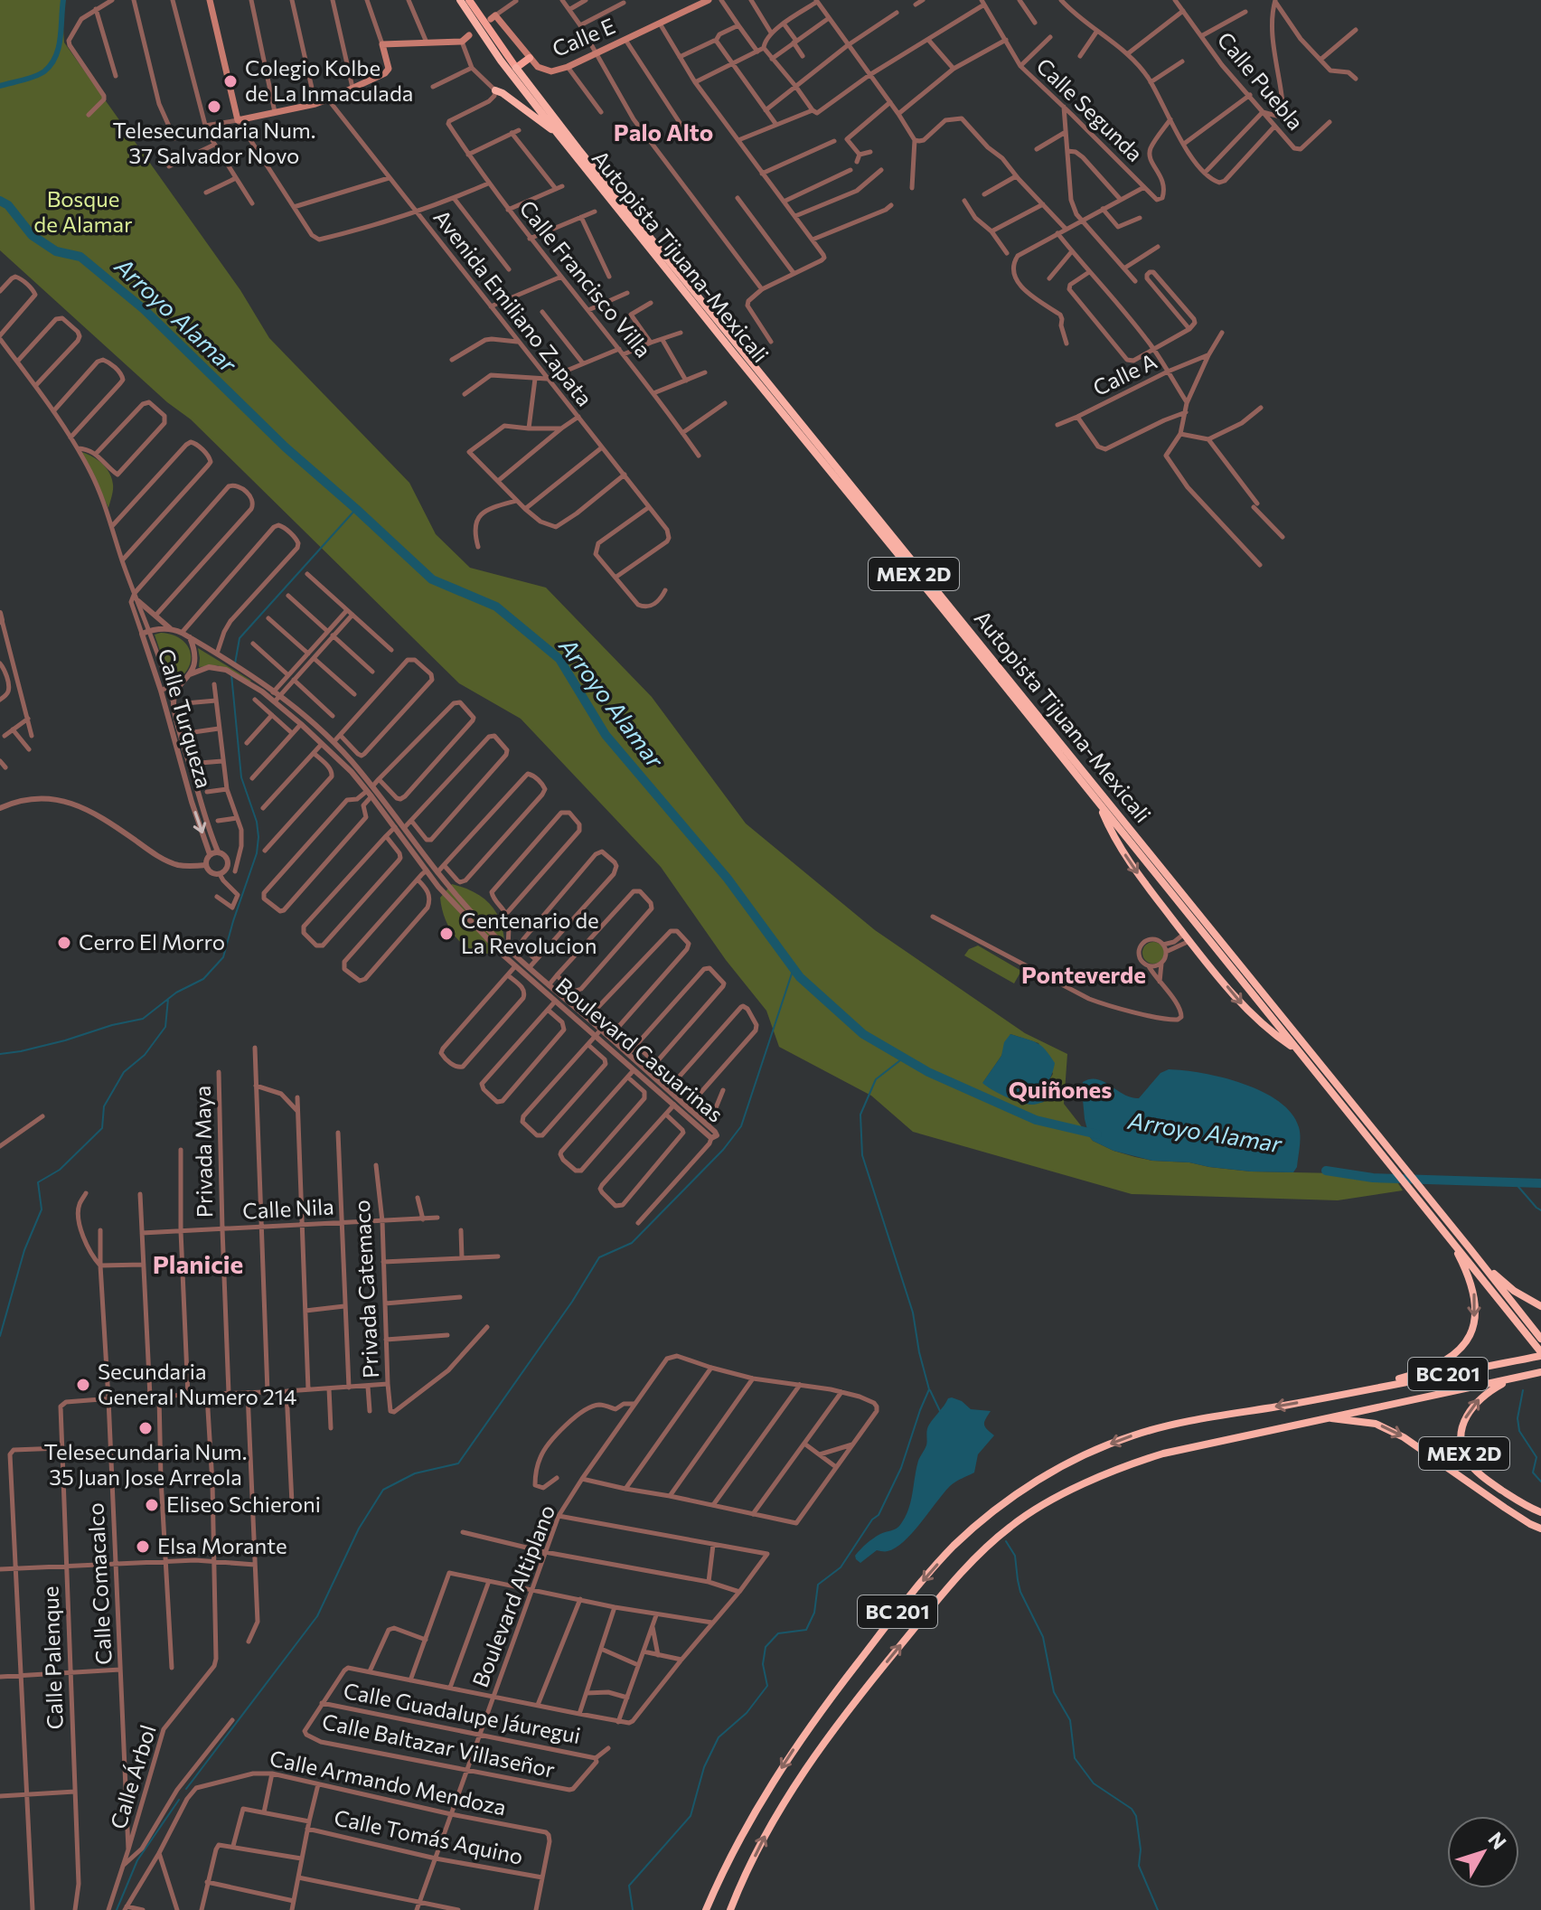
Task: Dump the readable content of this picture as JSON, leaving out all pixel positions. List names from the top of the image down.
{
  "streets": {
    "highway": ["Autopista Tijuana-Mexicali", "MEX 2D", "BC 201"],
    "main road": ["Calle E"],
    "street": [
      "Calle Puebla",
      "Calle Segunda",
      "Calle Francisco Villa",
      "Avenida Emiliano Zapata",
      "Calle A",
      "Calle Turqueza",
      "Boulevard Casuarinas",
      "Privada Maya",
      "Calle Nila",
      "Privada Catemaco",
      "Calle Comacalco",
      "Boulevard Altiplano",
      "Calle Palenque",
      "Calle Guadalupe Jáuregui",
      "Calle Baltazar Villaseñor",
      "Calle Árbol",
      "Calle Armando Mendoza",
      "Calle Tomás Aquino"
    ]
  },
  "crossings": [
    ["Autopista Tijuana-Mexicali", "MEX 2D"],
    ["MEX 2D", "BC 201"],
    ["Calle Turqueza", "Boulevard Casuarinas"],
    ["Privada Maya", "Calle Nila"],
    ["Calle Nila", "Privada Catemaco"],
    ["Calle Comacalco", "Calle Palenque"],
    ["Calle Comacalco", "Calle Árbol"],
    ["Boulevard Altiplano", "Calle Guadalupe Jáuregui"],
    ["Boulevard Altiplano", "Calle Baltazar Villaseñor"],
    ["Boulevard Altiplano", "Calle Armando Mendoza"],
    ["Boulevard Altiplano", "Calle Tomás Aquino"],
    ["Calle Guadalupe Jáuregui", "Calle Baltazar Villaseñor"],
    ["Calle Armando Mendoza", "Calle Tomás Aquino"]
  ],
  "districts": [
    "Palo Alto",
    "Ponteverde",
    "Quiñones",
    "Planicie"
  ],
  "water": ["Arroyo Alamar"],
  "parks": ["Bosque de Alamar"],
  "places": [
    "Colegio Kolbe de La Inmaculada",
    "Telesecundaria Num. 37 Salvador Novo",
    "Centenario de La Revolucion",
    "Cerro El Morro",
    "Secundaria General Numero 214",
    "Telesecundaria Num. 35 Juan Jose Arreola",
    "Eliseo Schieroni",
    "Elsa Morante"
  ],
  "north": "top right"
}
